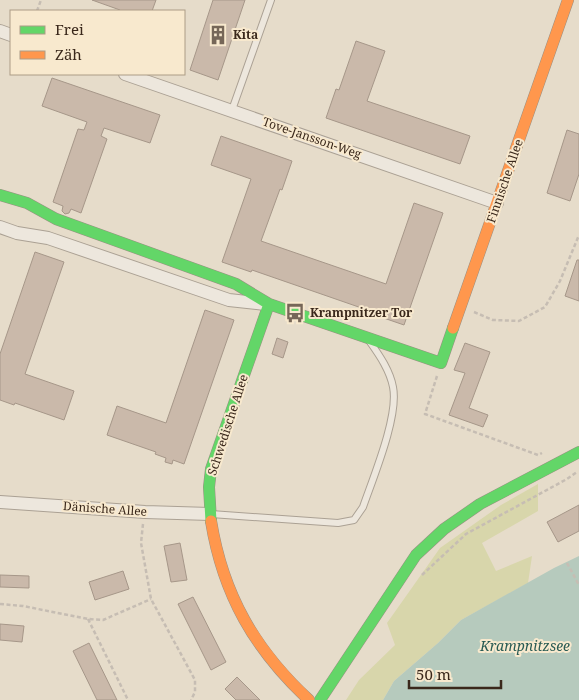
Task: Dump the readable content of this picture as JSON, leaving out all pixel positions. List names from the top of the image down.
{
  "streets": {
    "street": [
      "Tove-Jansson-Weg",
      "Finnische Allee",
      "Schwedische Allee",
      "Dänische Allee"
    ]
  },
  "crossings": [
    ["Tove-Jansson-Weg", "Finnische Allee"],
    ["Schwedische Allee", "Dänische Allee"]
  ],
  "water": ["Krampnitzsee"],
  "places": {
    "building": ["Kita"],
    "bus stop": ["Krampnitzer Tor"]
  },
  "legend": ["Frei", "Zäh"],
  "scale_bar": "50 m"
}
